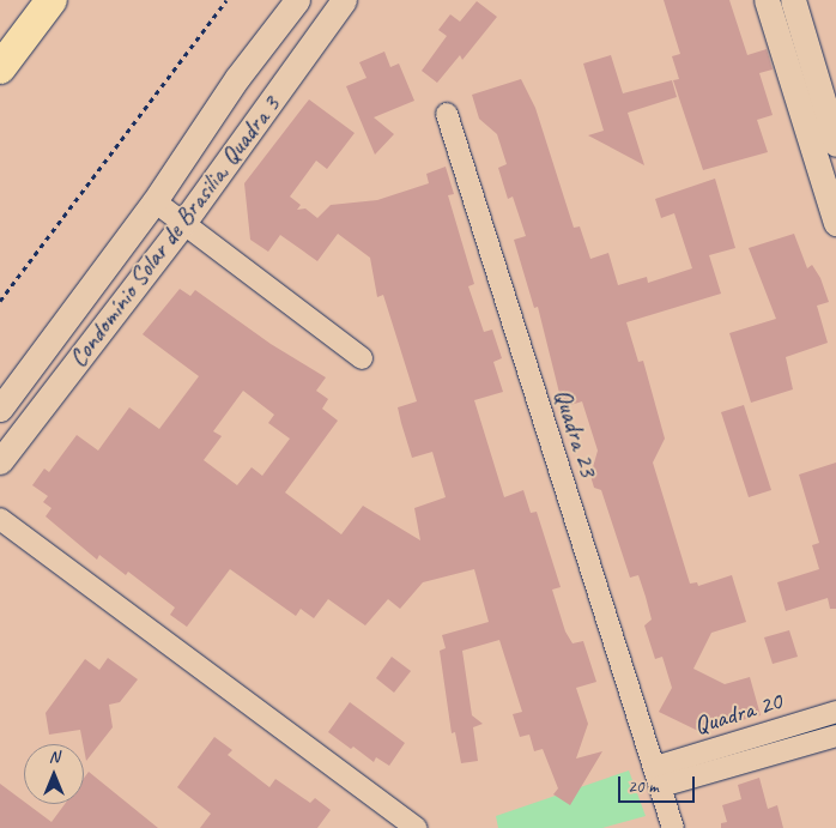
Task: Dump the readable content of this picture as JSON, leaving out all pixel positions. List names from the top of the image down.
{
  "streets": {
    "street": ["Condomínio Solar de Brasilia, Quadra 3", "Quadra 23", "Quadra 20"]
  },
  "crossings": [
    ["Quadra 23", "Quadra 20"]
  ],
  "scale_bar": "20 m",
  "north": "top"
}
